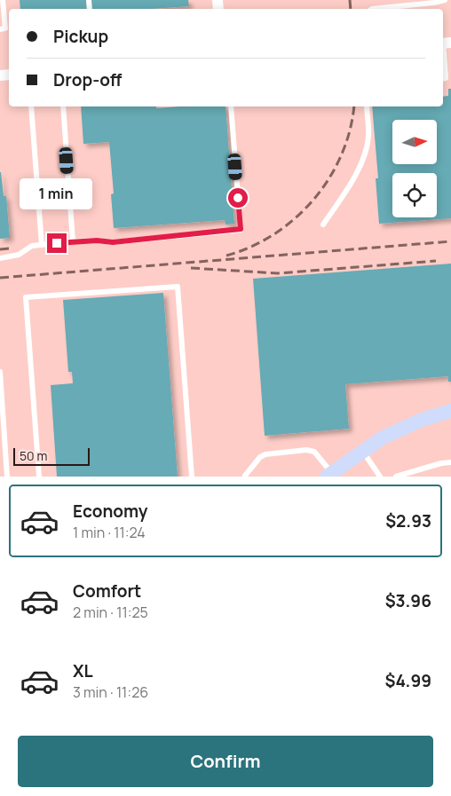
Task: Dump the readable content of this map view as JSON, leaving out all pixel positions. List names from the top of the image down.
{
  "scale_bar": "50 m",
  "north": "right",
  "page": {
    "banner": ["Pickup", "Drop-off"],
    "bubble": "1 min",
    "scale": "50 m",
    "list": [
      {
        "name": "Economy",
        "note": "1 min · 11:24",
        "value": "$2.93"
      },
      {
        "name": "Comfort",
        "note": "2 min · 11:25",
        "value": "$3.96"
      },
      {
        "name": "XL",
        "note": "3 min · 11:26",
        "value": "$4.99"
      }
    ],
    "buttons": "Confirm"
  }
}
